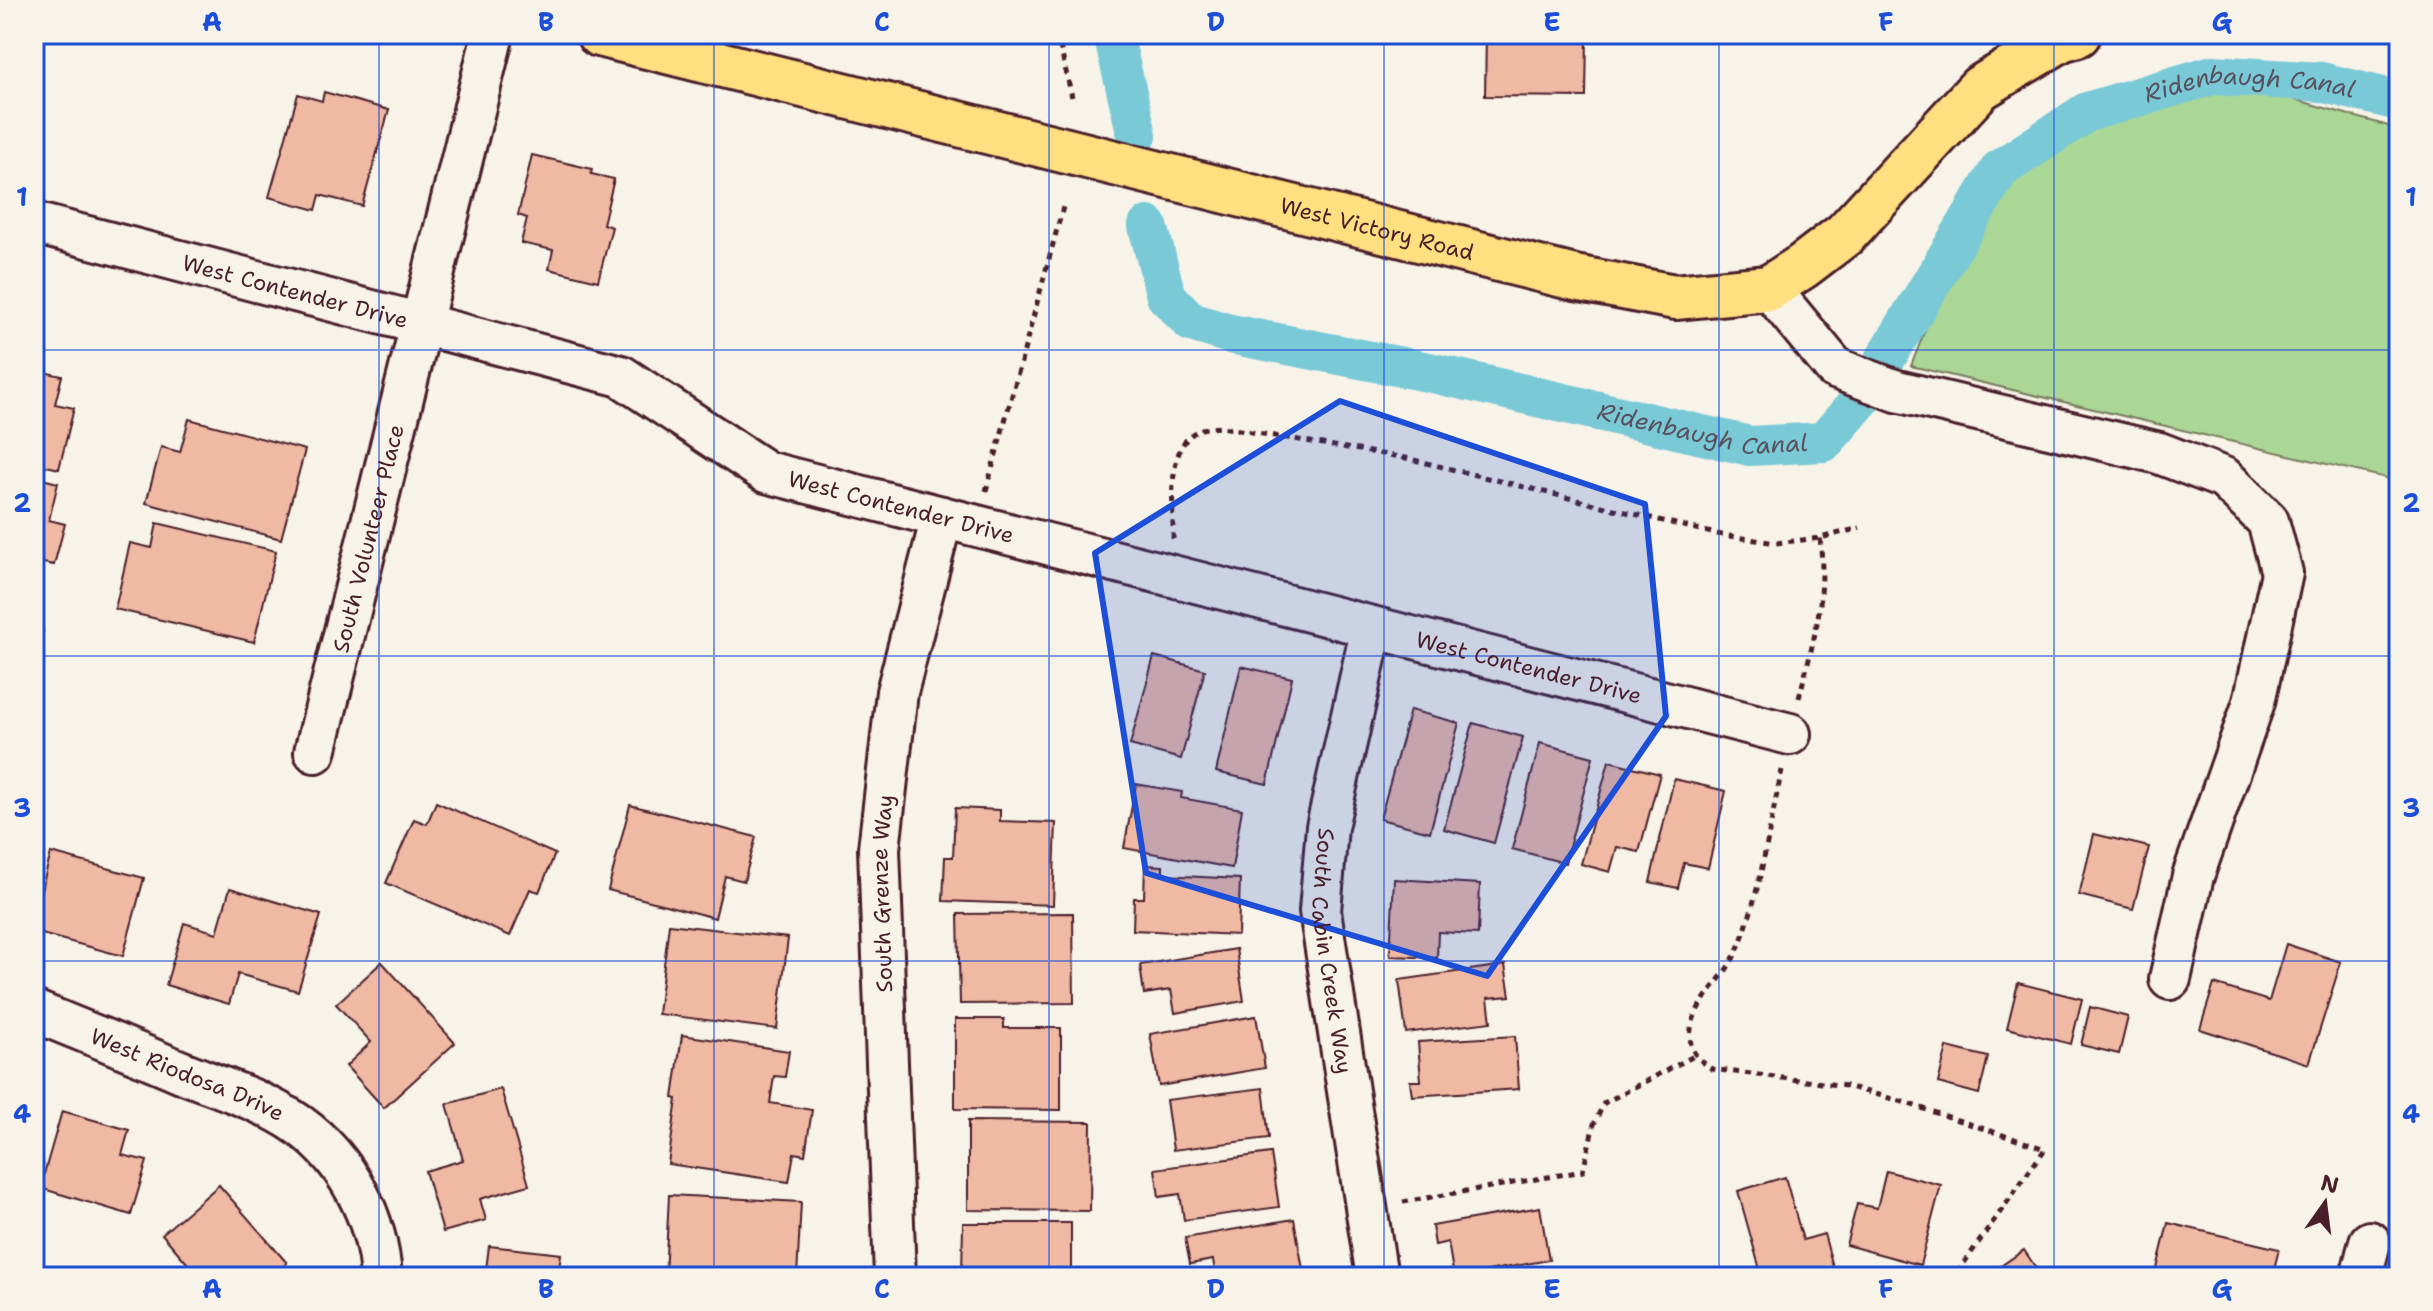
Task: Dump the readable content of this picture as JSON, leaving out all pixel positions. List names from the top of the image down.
{
  "streets": {
    "main road": ["West Victory Road"],
    "street": [
      "West Contender Drive",
      "South Volunteer Place",
      "South Grenze Way",
      "South Cabin Creek Way",
      "West Riodosa Drive"
    ]
  },
  "crossings": [
    ["West Contender Drive", "South Volunteer Place"],
    ["West Contender Drive", "South Grenze Way"],
    ["West Contender Drive", "South Cabin Creek Way"]
  ],
  "water": ["Ridenbaugh Canal"],
  "north": "top",
  "grid": {
    "columns": [
      "A",
      "B",
      "C",
      "D",
      "E",
      "F",
      "G"
    ],
    "rows": [
      "1",
      "2",
      "3",
      "4"
    ]
  }
}
